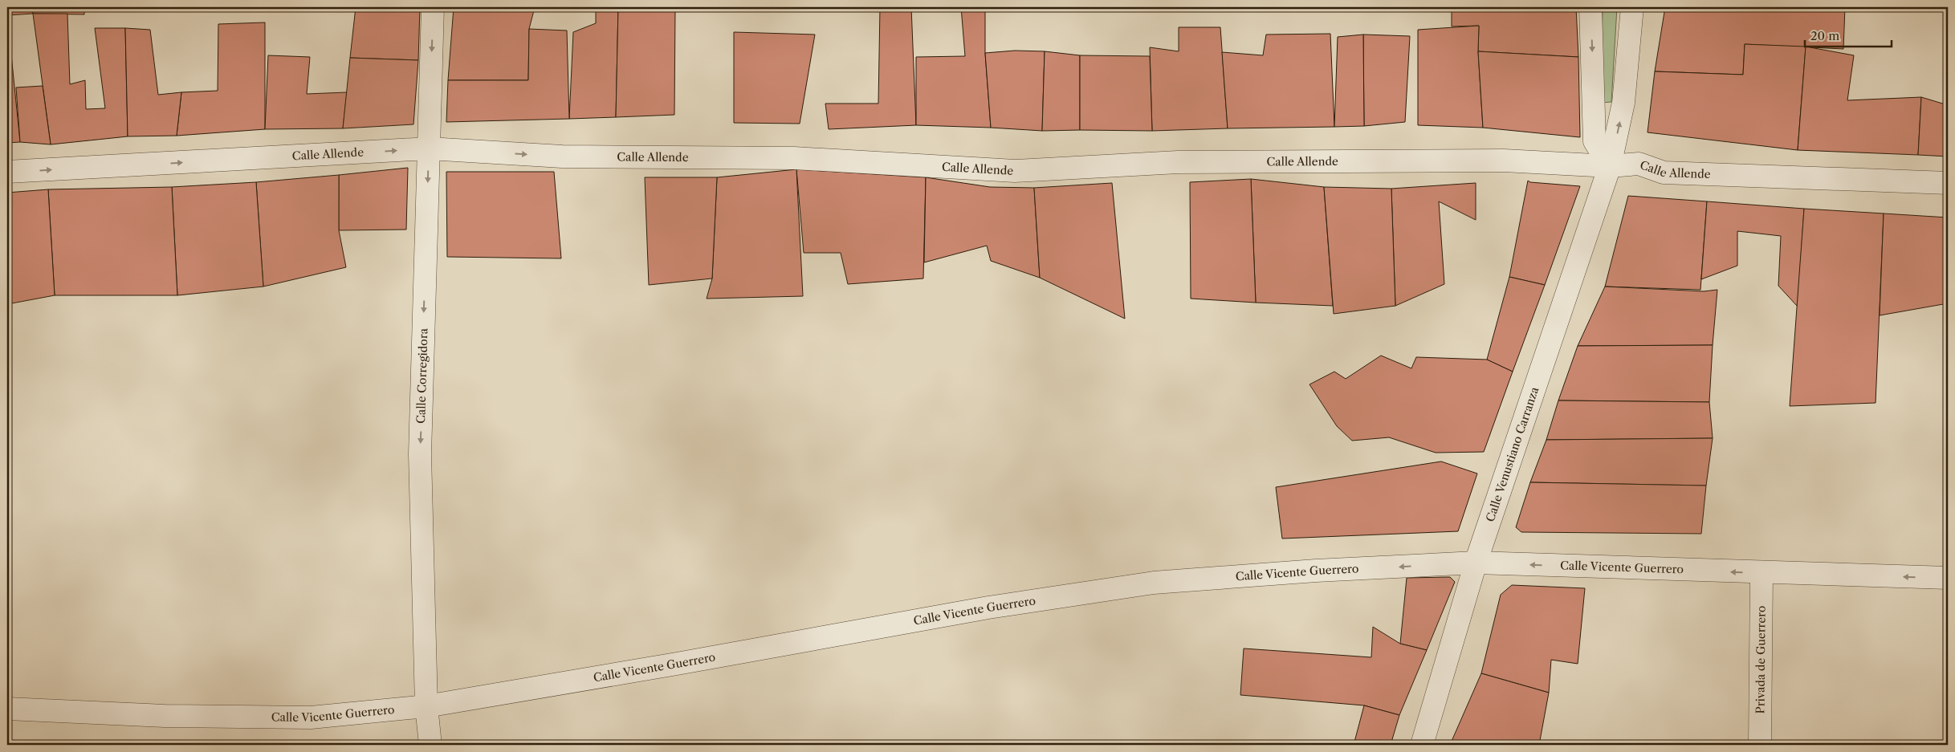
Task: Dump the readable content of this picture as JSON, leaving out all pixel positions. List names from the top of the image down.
{
  "streets": {
    "street": [
      "Calle Allende",
      "Calle Corregidora",
      "Calle Venustiano Carranza",
      "Calle Vicente Guerrero",
      "Privada de Guerrero"
    ]
  },
  "crossings": [
    ["Calle Allende", "Calle Corregidora"],
    ["Calle Allende", "Calle Venustiano Carranza"],
    ["Calle Corregidora", "Calle Vicente Guerrero"],
    ["Calle Venustiano Carranza", "Calle Vicente Guerrero"],
    ["Calle Vicente Guerrero", "Privada de Guerrero"]
  ],
  "one_way": ["Calle Allende", "Calle Corregidora", "Calle Vicente Guerrero"],
  "scale_bar": "20 m"
}
